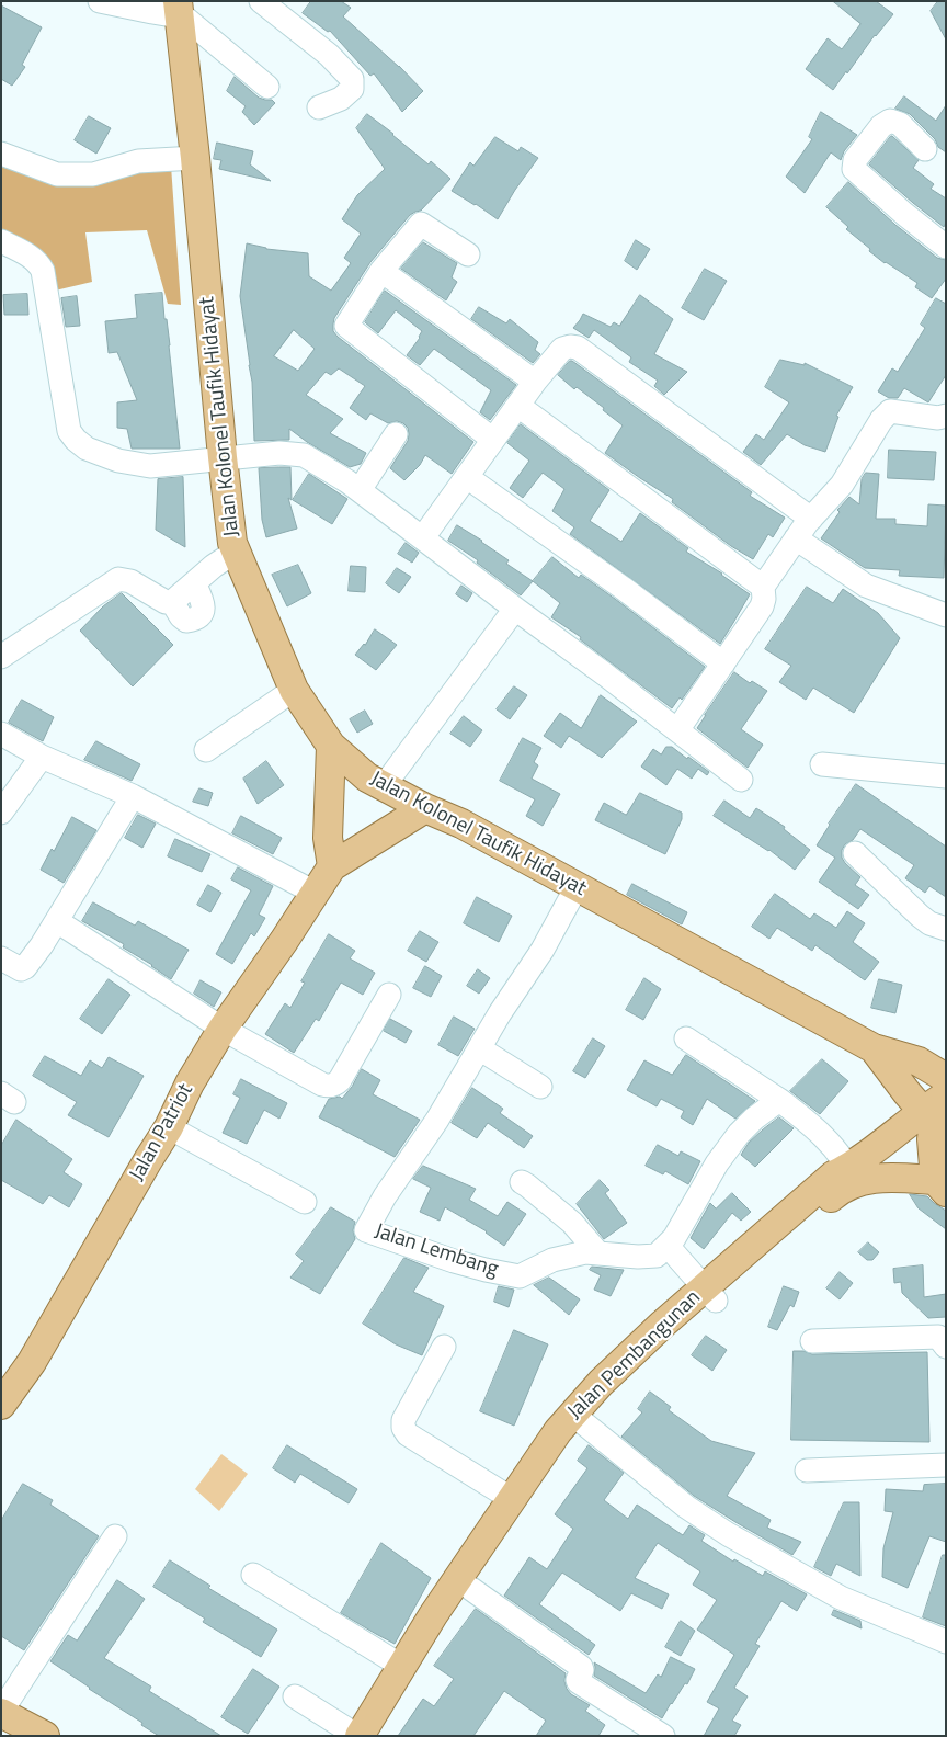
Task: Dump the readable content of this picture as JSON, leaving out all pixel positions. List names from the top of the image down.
{
  "streets": {
    "main road": ["Jalan Kolonel Taufik Hidayat", "Jalan Patriot", "Jalan Pembangunan"],
    "street": ["Jalan Lembang"]
  },
  "crossings": [
    ["Jalan Kolonel Taufik Hidayat", "Jalan Patriot"],
    ["Jalan Kolonel Taufik Hidayat", "Jalan Lembang"]
  ]
}
